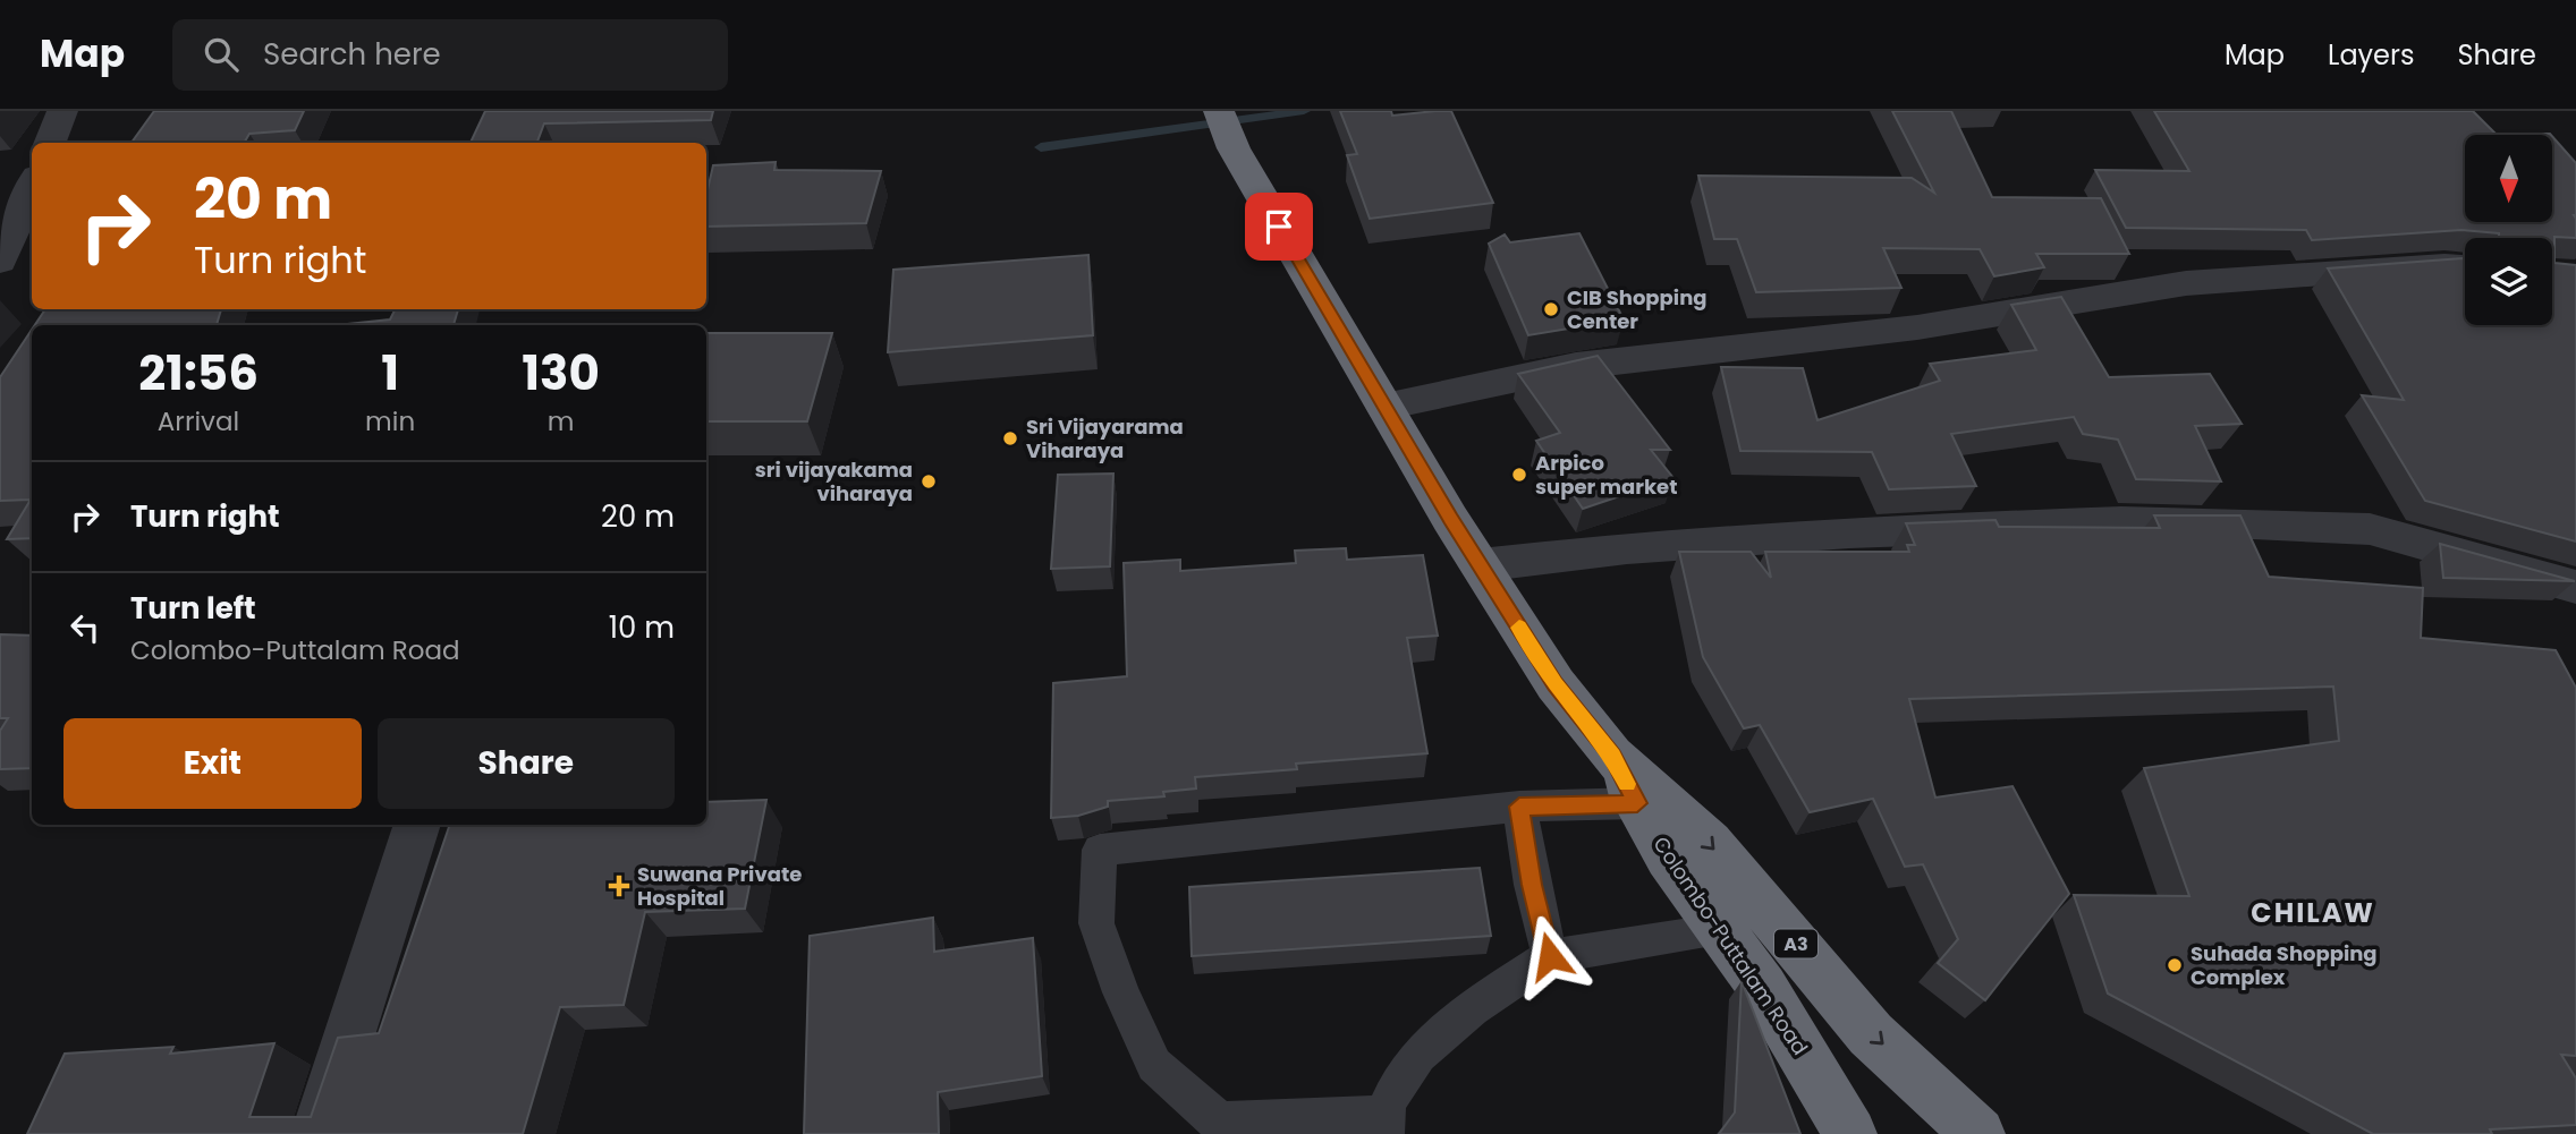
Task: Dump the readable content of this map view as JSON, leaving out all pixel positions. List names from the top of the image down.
{
  "streets": {
    "highway": ["A3", "Colombo-Puttalam Road"]
  },
  "districts": ["CHILAW"],
  "places": {
    "other": [
      "CIB Shopping Center",
      "Sri Vijayarama Viharaya",
      "Arpico super market",
      "sri vijayakama viharaya",
      "Suhada Shopping Complex"
    ],
    "health": ["Suwana Private Hospital"]
  },
  "north": "bottom",
  "page": {
    "header": "Map",
    "search": "Search here",
    "nav": ["Map", "Layers", "Share"],
    "turn": ["20 m", "Turn right"],
    "eta": [
      "21:56",
      "Arrival",
      "1",
      "min",
      "130",
      "m"
    ],
    "list": [
      {
        "name": "Turn right",
        "value": "20 m"
      },
      {
        "name": "Turn left",
        "note": "Colombo-Puttalam Road",
        "value": "10 m"
      }
    ],
    "buttons": ["Exit", "Share"]
  }
}
